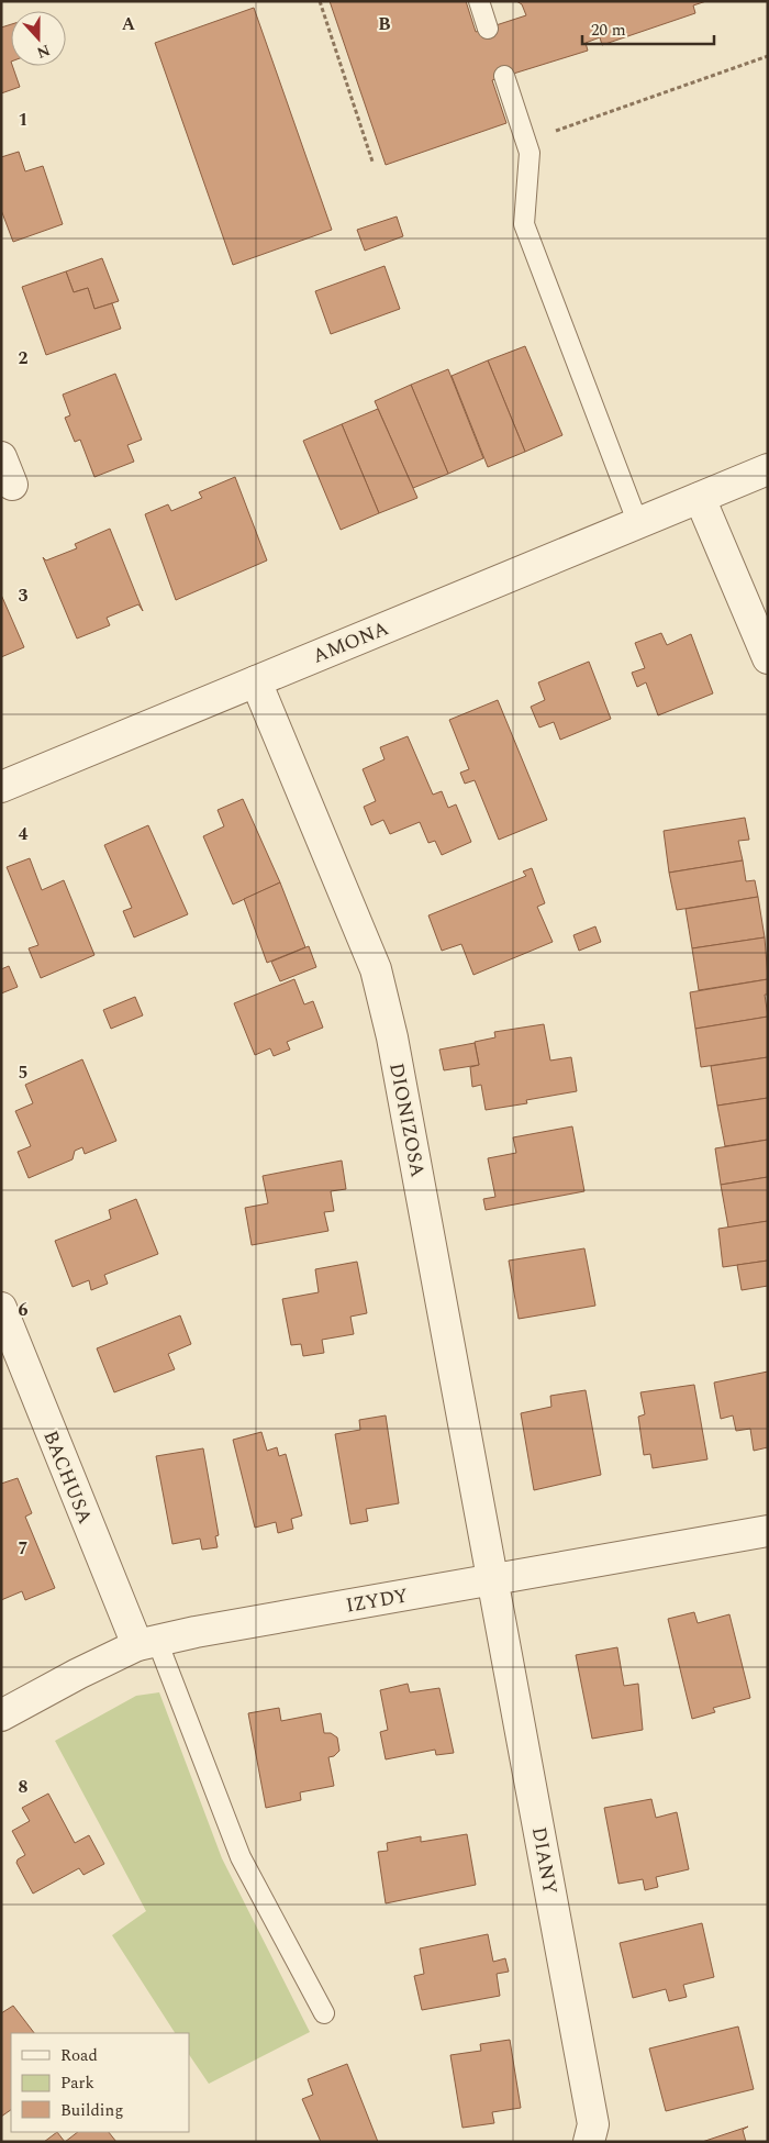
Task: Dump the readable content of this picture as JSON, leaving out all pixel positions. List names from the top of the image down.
{
  "streets": {
    "street": [
      "AMONA",
      "DIONIZOSA",
      "BACHUSA",
      "IZYDY",
      "DIANY"
    ]
  },
  "crossings": [
    ["AMONA", "DIONIZOSA"],
    ["DIONIZOSA", "IZYDY"],
    ["DIONIZOSA", "DIANY"],
    ["BACHUSA", "IZYDY"],
    ["IZYDY", "DIANY"]
  ],
  "legend": ["Road", "Park", "Building"],
  "scale_bar": "20 m",
  "north": "bottom",
  "grid": {
    "columns": ["A", "B"],
    "rows": [
      "1",
      "2",
      "3",
      "4",
      "5",
      "6",
      "7",
      "8"
    ]
  }
}
